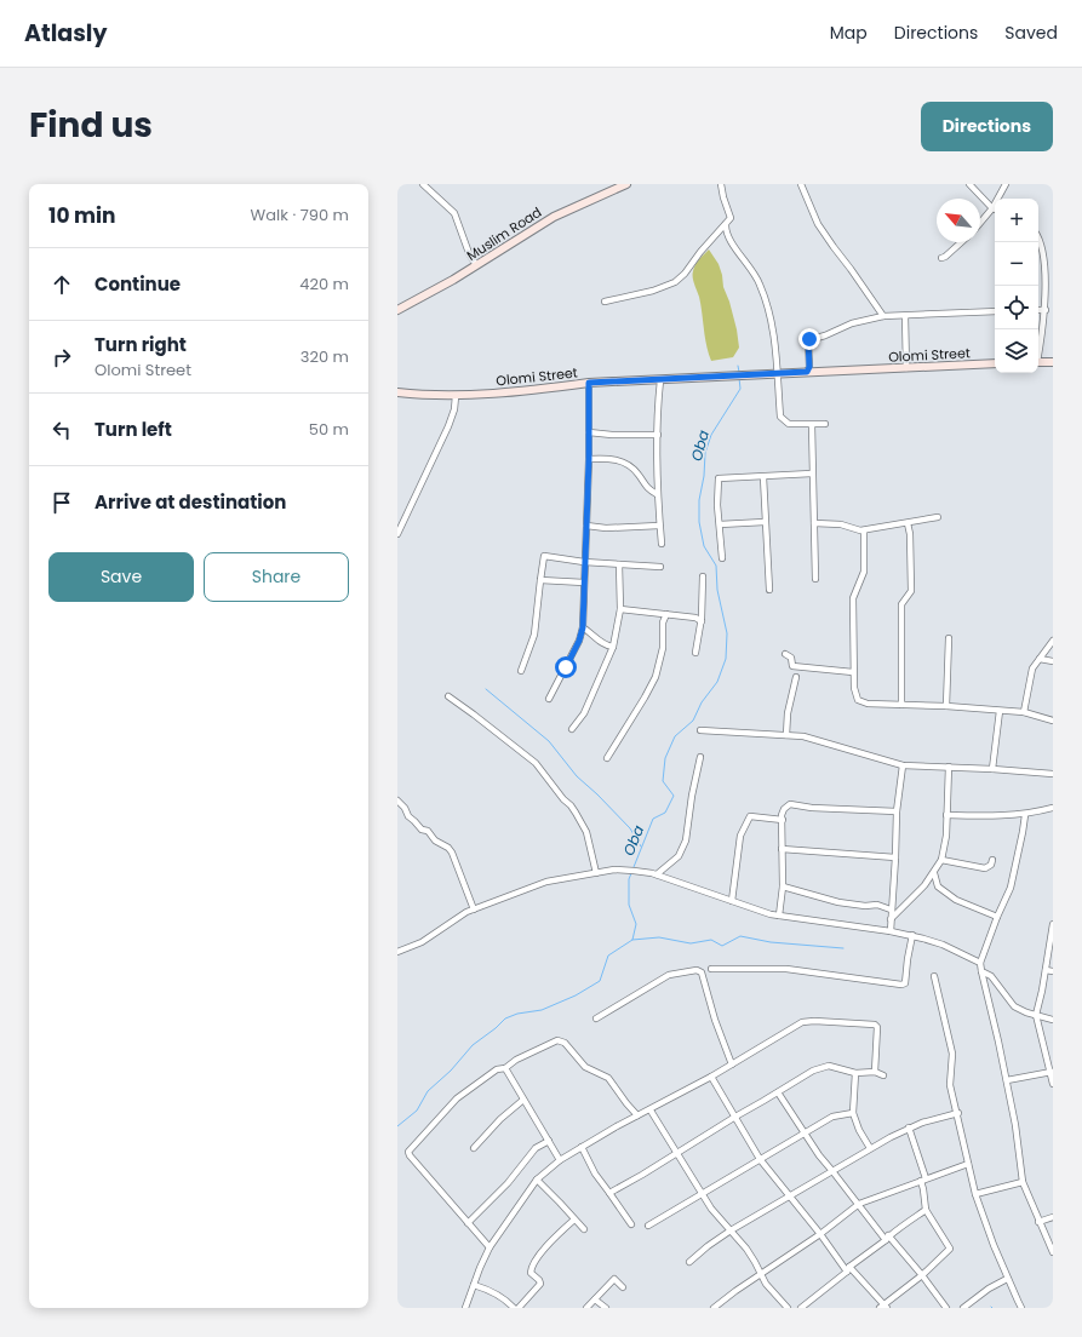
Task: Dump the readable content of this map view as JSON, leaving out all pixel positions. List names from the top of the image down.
{
  "streets": {
    "main road": ["Muslim Road", "Olomi Street"]
  },
  "water": ["Oba"],
  "north": "top left",
  "page": {
    "header": "Atlasly",
    "nav": ["Map", "Directions", "Saved"],
    "title": "Find us",
    "buttons": [
      "Directions",
      ["Save", "Share"]
    ],
    "heading": ["10 min", "Walk · 790 m"],
    "map_buttons": ["+", "−"],
    "list": [
      ["Continue", "420 m"],
      ["Turn right", "Olomi Street", "320 m"],
      ["Turn left", "50 m"],
      "Arrive at destination"
    ]
  }
}
